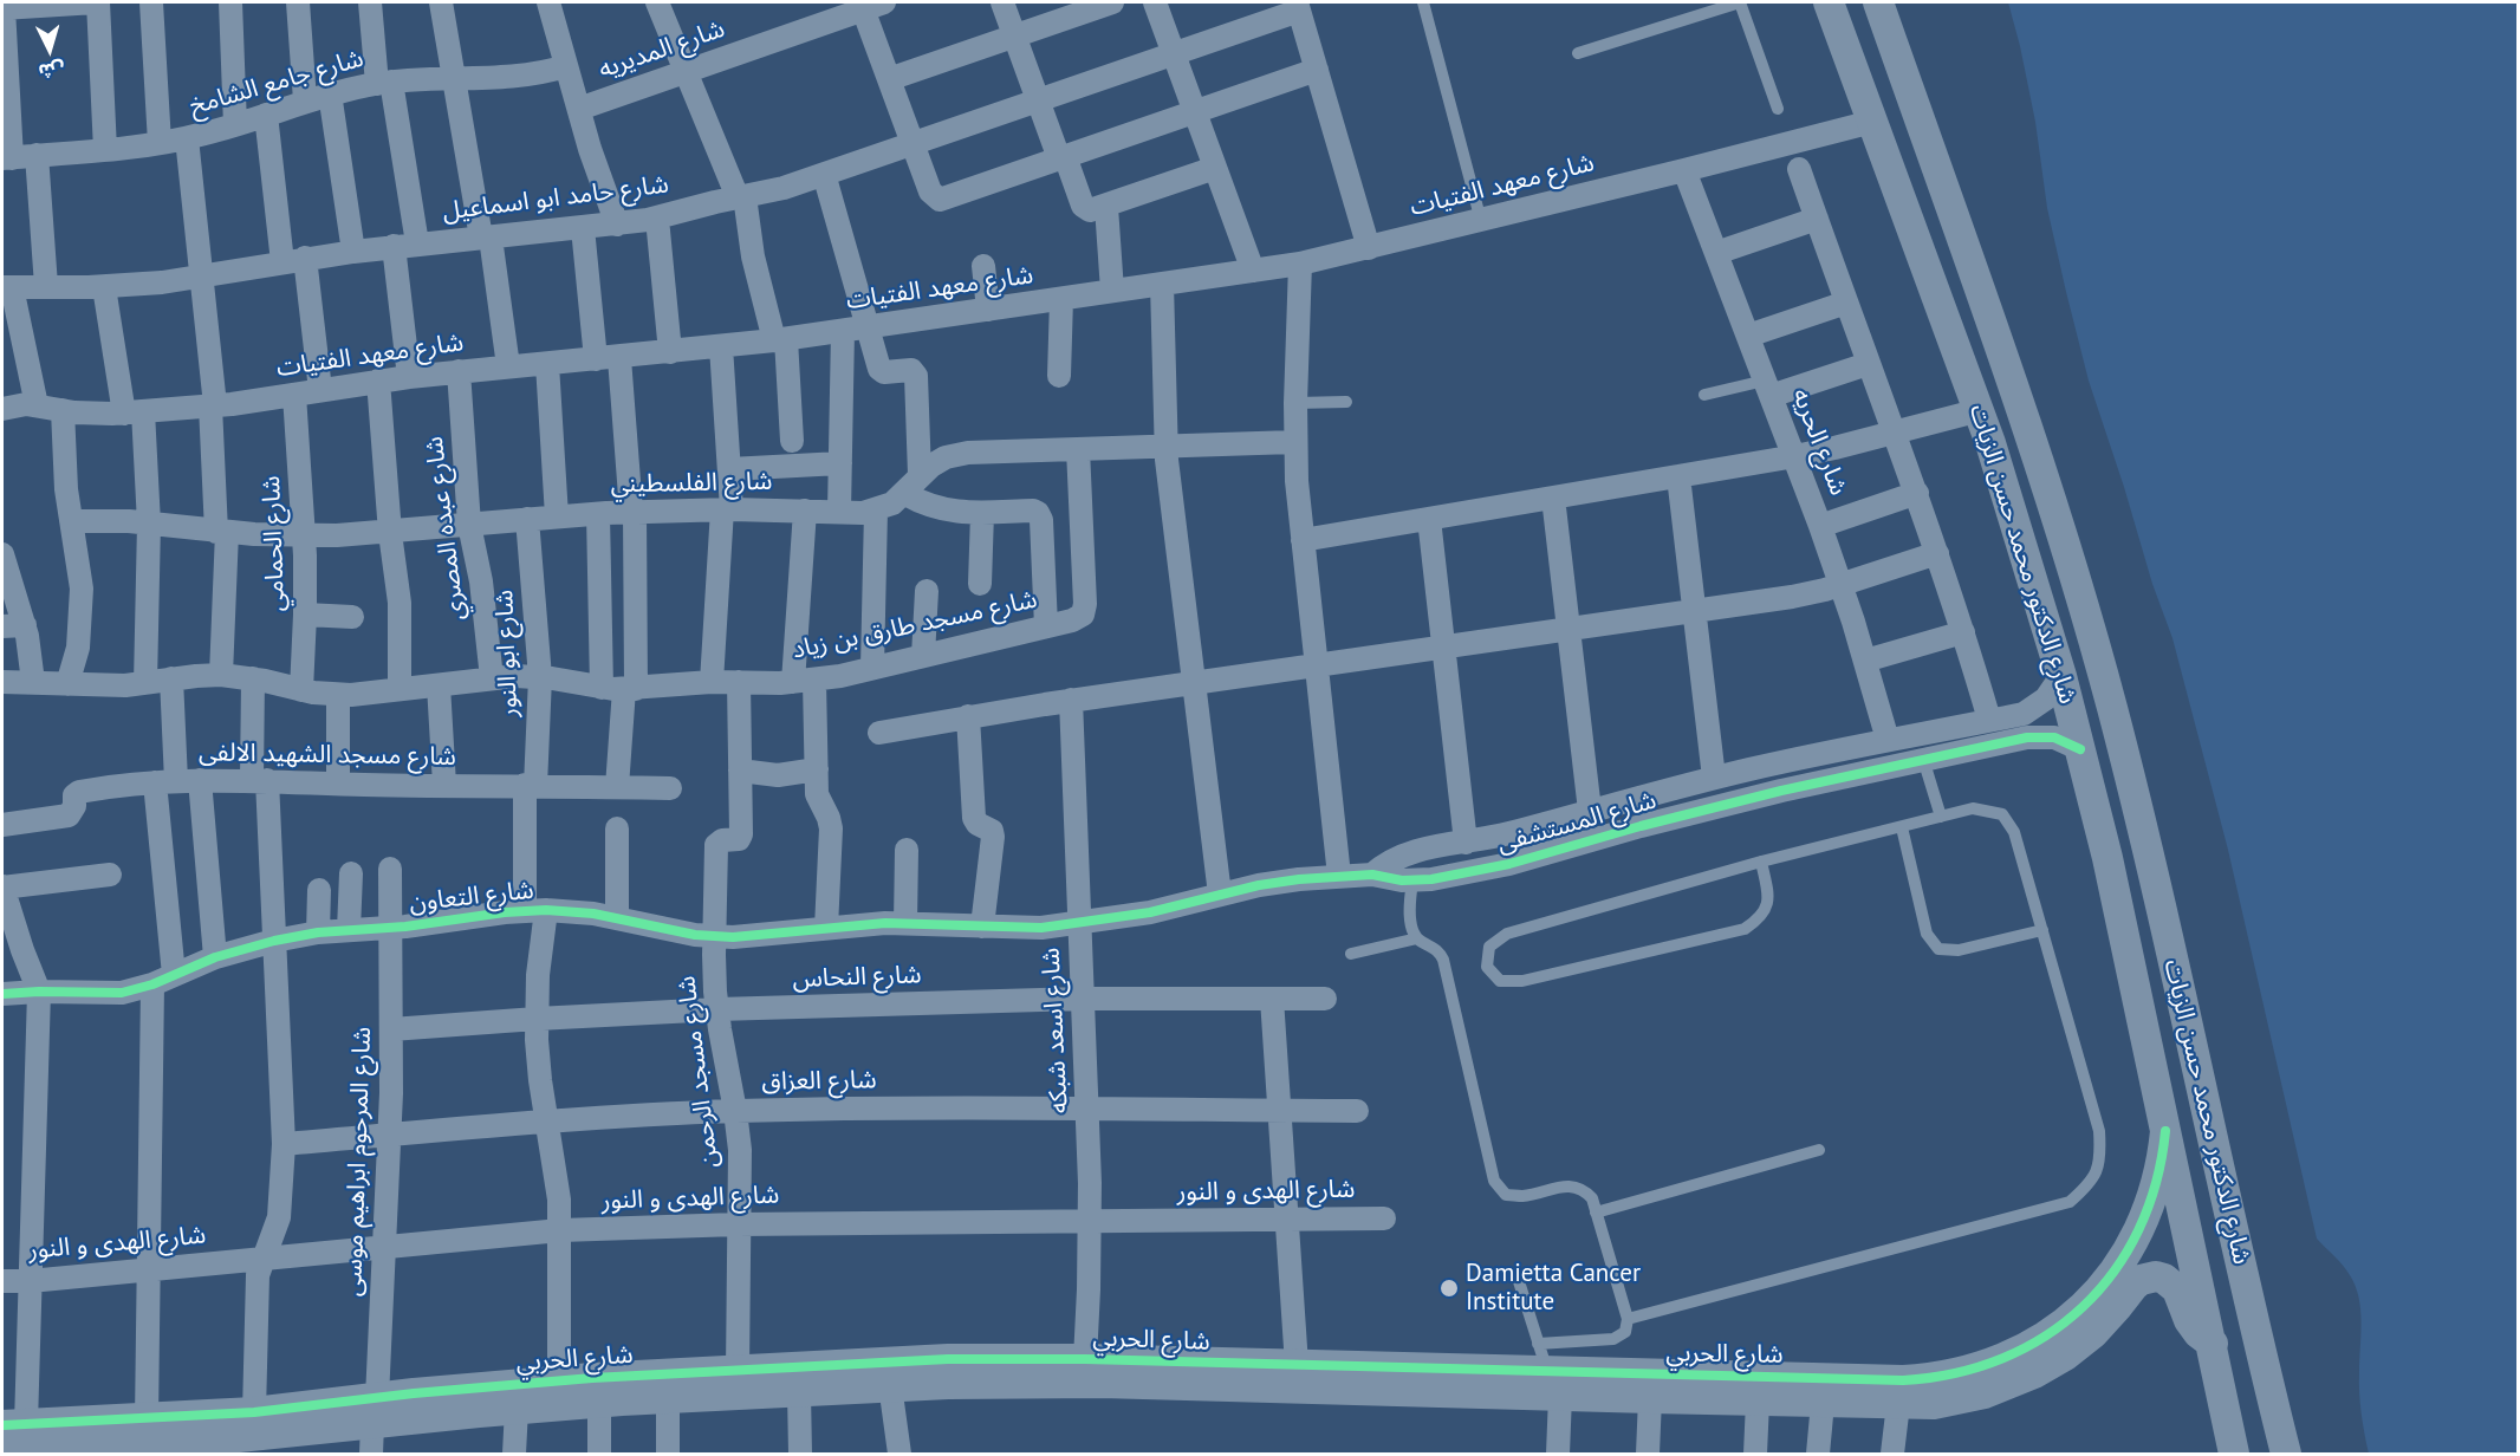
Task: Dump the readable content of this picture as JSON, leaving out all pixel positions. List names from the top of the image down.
{
  "streets": {
    "street": [
      "شارع المديريه",
      "شارع جامع الشامخ",
      "شارع معهد الفتيات",
      "شارع حامد ابو اسماعيل",
      "شارع الحريه",
      "شارع الفلسطيني",
      "شارع عبده المصري",
      "شارع الحمامي",
      "شارع الدكتور محمد حسن الزيات",
      "شارع مسجد طارق بن زياد",
      "شارع ابو النور",
      "شارع مسجد الشهيد الالفى",
      "شارع المستشفى",
      "شارع التعاون",
      "شارع النحاس",
      "شارع اسعد شبكه",
      "شارع مسجد الرحمن",
      "شارع العزاق",
      "شارع المرحوم ابراهيم موسى",
      "شارع الهدى و النور",
      "شارع الحربي"
    ]
  },
  "crossings": [
    ["شارع معهد الفتيات", "شارع الحريه"],
    ["شارع معهد الفتيات", "شارع عبده المصري"],
    ["شارع معهد الفتيات", "شارع الحمامي"],
    ["شارع معهد الفتيات", "شارع الدكتور محمد حسن الزيات"],
    ["شارع الحريه", "شارع المستشفى"],
    ["شارع الفلسطيني", "شارع عبده المصري"],
    ["شارع الفلسطيني", "شارع الحمامي"],
    ["شارع الفلسطيني", "شارع مسجد طارق بن زياد"],
    ["شارع الفلسطيني", "شارع ابو النور"],
    ["شارع عبده المصري", "شارع مسجد طارق بن زياد"],
    ["شارع الحمامي", "شارع مسجد طارق بن زياد"],
    ["شارع الدكتور محمد حسن الزيات", "شارع المستشفى"],
    ["شارع الدكتور محمد حسن الزيات", "شارع الحربي"],
    ["شارع مسجد طارق بن زياد", "شارع ابو النور"],
    ["شارع ابو النور", "شارع مسجد الشهيد الالفى"],
    ["شارع ابو النور", "شارع التعاون"],
    ["شارع ابو النور", "شارع النحاس"],
    ["شارع ابو النور", "شارع العزاق"],
    ["شارع ابو النور", "شارع الهدى و النور"],
    ["شارع ابو النور", "شارع الحربي"],
    ["شارع المستشفى", "شارع التعاون"],
    ["شارع المستشفى", "شارع اسعد شبكه"],
    ["شارع التعاون", "شارع اسعد شبكه"],
    ["شارع التعاون", "شارع مسجد الرحمن"],
    ["شارع التعاون", "شارع المرحوم ابراهيم موسى"],
    ["شارع النحاس", "شارع اسعد شبكه"],
    ["شارع النحاس", "شارع مسجد الرحمن"],
    ["شارع النحاس", "شارع المرحوم ابراهيم موسى"],
    ["شارع اسعد شبكه", "شارع العزاق"],
    ["شارع اسعد شبكه", "شارع الهدى و النور"],
    ["شارع اسعد شبكه", "شارع الحربي"],
    ["شارع مسجد الرحمن", "شارع العزاق"],
    ["شارع مسجد الرحمن", "شارع الهدى و النور"],
    ["شارع مسجد الرحمن", "شارع الحربي"],
    ["شارع العزاق", "شارع المرحوم ابراهيم موسى"],
    ["شارع المرحوم ابراهيم موسى", "شارع الهدى و النور"],
    ["شارع المرحوم ابراهيم موسى", "شارع الحربي"]
  ],
  "places": ["Damietta Cancer Institute"],
  "north": "bottom"
}
